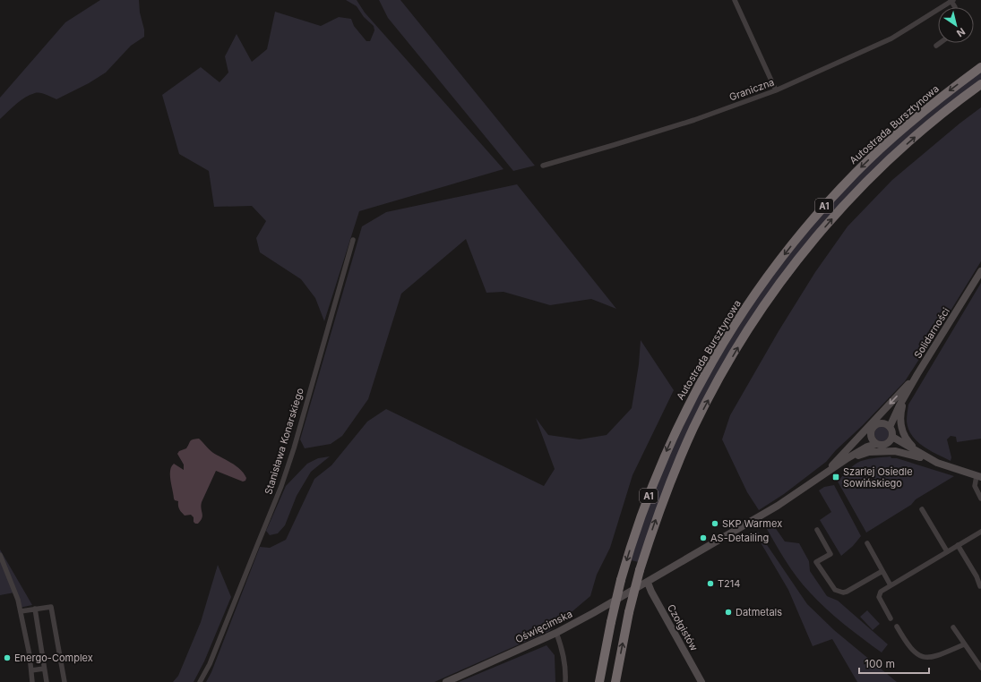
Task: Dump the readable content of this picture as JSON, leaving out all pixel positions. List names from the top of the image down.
{
  "streets": {
    "highway": ["Autostrada Bursztynowa", "A1"],
    "street": [
      "Graniczna",
      "Solidarności",
      "Stanisława Konarskiego",
      "Oświęcimska",
      "Czołgistów"
    ]
  },
  "crossings": [
    ["Oświęcimska", "Czołgistów"]
  ],
  "places": {
    "transit": ["Szarlej Osiedle Sowińskiego"],
    "other": [
      "SKP Warmex",
      "AS-Detailing",
      "T214",
      "Datmetals",
      "Energo-Complex"
    ]
  },
  "scale_bar": "100 m",
  "north": "bottom right"
}
